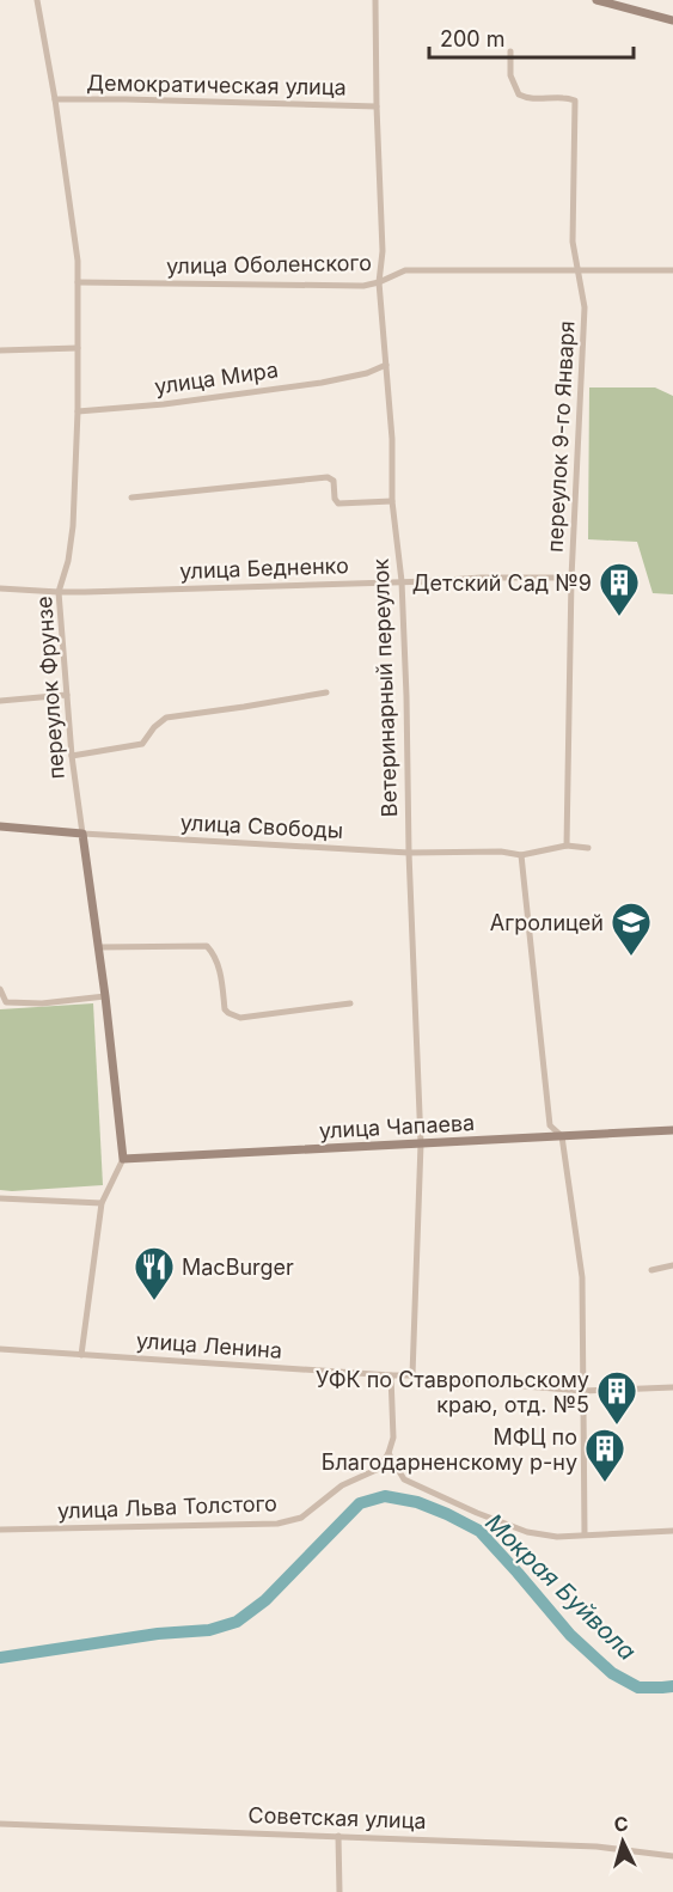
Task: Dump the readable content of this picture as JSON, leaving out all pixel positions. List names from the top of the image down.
{
  "streets": {
    "main road": ["переулок Фрунзе", "улица Свободы", "улица Чапаева"],
    "street": [
      "Демократическая улица",
      "улица Оболенского",
      "улица Мира",
      "переулок 9-го Января",
      "улица Бедненко",
      "Ветеринарный переулок",
      "улица Ленина",
      "улица Льва Толстого",
      "Советская улица"
    ]
  },
  "crossings": [
    ["Демократическая улица", "переулок Фрунзе"],
    ["Демократическая улица", "Ветеринарный переулок"],
    ["улица Оболенского", "переулок 9-го Января"],
    ["улица Оболенского", "переулок Фрунзе"],
    ["улица Оболенского", "Ветеринарный переулок"],
    ["улица Мира", "переулок Фрунзе"],
    ["улица Мира", "Ветеринарный переулок"],
    ["переулок 9-го Января", "улица Бедненко"],
    ["улица Бедненко", "переулок Фрунзе"],
    ["улица Бедненко", "Ветеринарный переулок"],
    ["переулок Фрунзе", "улица Свободы"],
    ["переулок Фрунзе", "улица Чапаева"],
    ["Ветеринарный переулок", "улица Свободы"],
    ["Ветеринарный переулок", "улица Чапаева"],
    ["Ветеринарный переулок", "улица Ленина"]
  ],
  "water": ["Мокрая Буйвола"],
  "places": {
    "building": ["Детский Сад №9", "УФК по Ставропольскому краю, отд. №5", "МФЦ по Благодарненскому р-ну"],
    "school or university": ["Агролицей"],
    "restaurant": ["MacBurger"]
  },
  "scale_bar": "200 m",
  "north": "top"
}
